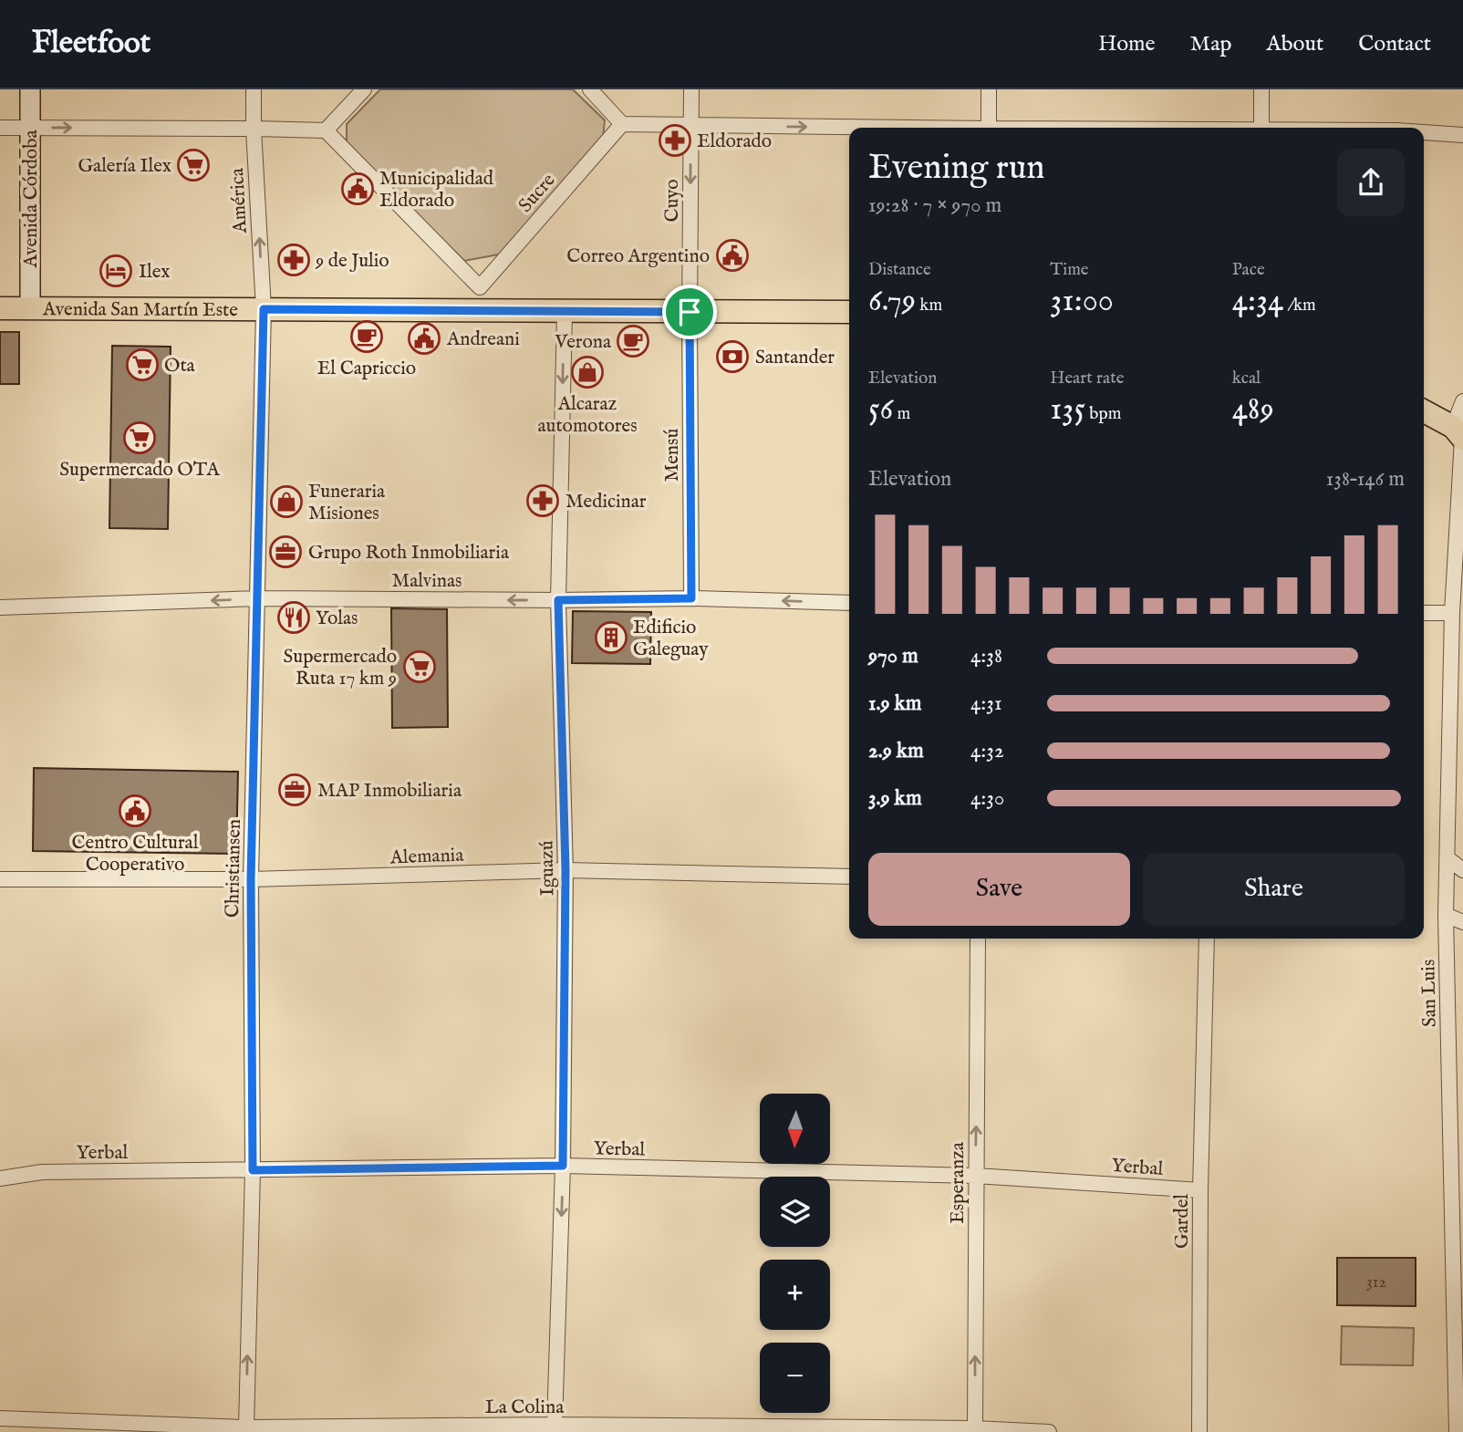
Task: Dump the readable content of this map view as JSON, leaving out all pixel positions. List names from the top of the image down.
{
  "streets": {
    "main road": ["Avenida Córdoba", "Avenida San Martín Este"],
    "street": [
      "Sucre",
      "América",
      "Cuyo",
      "Mensú",
      "Malvinas",
      "Alemania",
      "Christiansen",
      "Iguazú",
      "San Luis",
      "Yerbal",
      "Esperanza",
      "Gardel",
      "La Colina"
    ]
  },
  "crossings": [
    ["Avenida Córdoba", "Avenida San Martín Este"],
    ["América", "Avenida San Martín Este"],
    ["América", "Christiansen"],
    ["Cuyo", "Avenida San Martín Este"],
    ["Cuyo", "Mensú"],
    ["Avenida San Martín Este", "Mensú"],
    ["Avenida San Martín Este", "Christiansen"],
    ["Avenida San Martín Este", "Iguazú"],
    ["Mensú", "Malvinas"],
    ["Malvinas", "Christiansen"],
    ["Malvinas", "Iguazú"],
    ["Alemania", "Christiansen"],
    ["Alemania", "Iguazú"],
    ["Christiansen", "Yerbal"],
    ["Christiansen", "La Colina"],
    ["Iguazú", "Yerbal"],
    ["Iguazú", "La Colina"],
    ["Yerbal", "Esperanza"],
    ["Yerbal", "Gardel"],
    ["Esperanza", "La Colina"]
  ],
  "one_way": [
    "América",
    "Cuyo",
    "Malvinas",
    "Iguazú",
    "Esperanza"
  ],
  "places": {
    "pharmacy": ["Eldorado", "9 de Julio", "Medicinar"],
    "supermarket": [
      "Galería Ilex",
      "Ota",
      "Supermercado OTA",
      "Supermercado Ruta 17 km 9"
    ],
    "public building": [
      "Municipalidad Eldorado",
      "Correo Argentino",
      "Andreani",
      "Centro Cultural Cooperativo"
    ],
    "hotel": ["Ilex"],
    "cafe": ["El Capriccio", "Verona"],
    "bank": ["Santander"],
    "shop": ["Alcaraz automotores", "Funeraria Misiones"],
    "office": ["Grupo Roth Inmobiliaria", "MAP Inmobiliaria"],
    "restaurant": ["Yolas"],
    "building": ["Edificio Galeguay"]
  },
  "house_numbers": ["312"],
  "north": "bottom",
  "page": {
    "header": "Fleetfoot",
    "nav": [
      "Home",
      "Map",
      "About",
      "Contact"
    ],
    "heading": ["Evening run", "19:28 · 7 × 970 m"],
    "stats": [
      ["Distance", "6.79 km"],
      ["Time", "31:00"],
      ["Pace", "4:34 /km"],
      ["Elevation", "56 m"],
      ["Heart rate", "135 bpm"],
      ["kcal", "489"]
    ],
    "chart": ["Elevation", "138–146 m"],
    "list": [
      {
        "name": "970 m",
        "note": "4:38"
      },
      {
        "name": "1.9 km",
        "note": "4:31"
      },
      {
        "name": "2.9 km",
        "note": "4:32"
      },
      {
        "name": "3.9 km",
        "note": "4:30"
      }
    ],
    "buttons": ["Save", "Share"],
    "map_buttons": ["+", "−"]
  }
}
